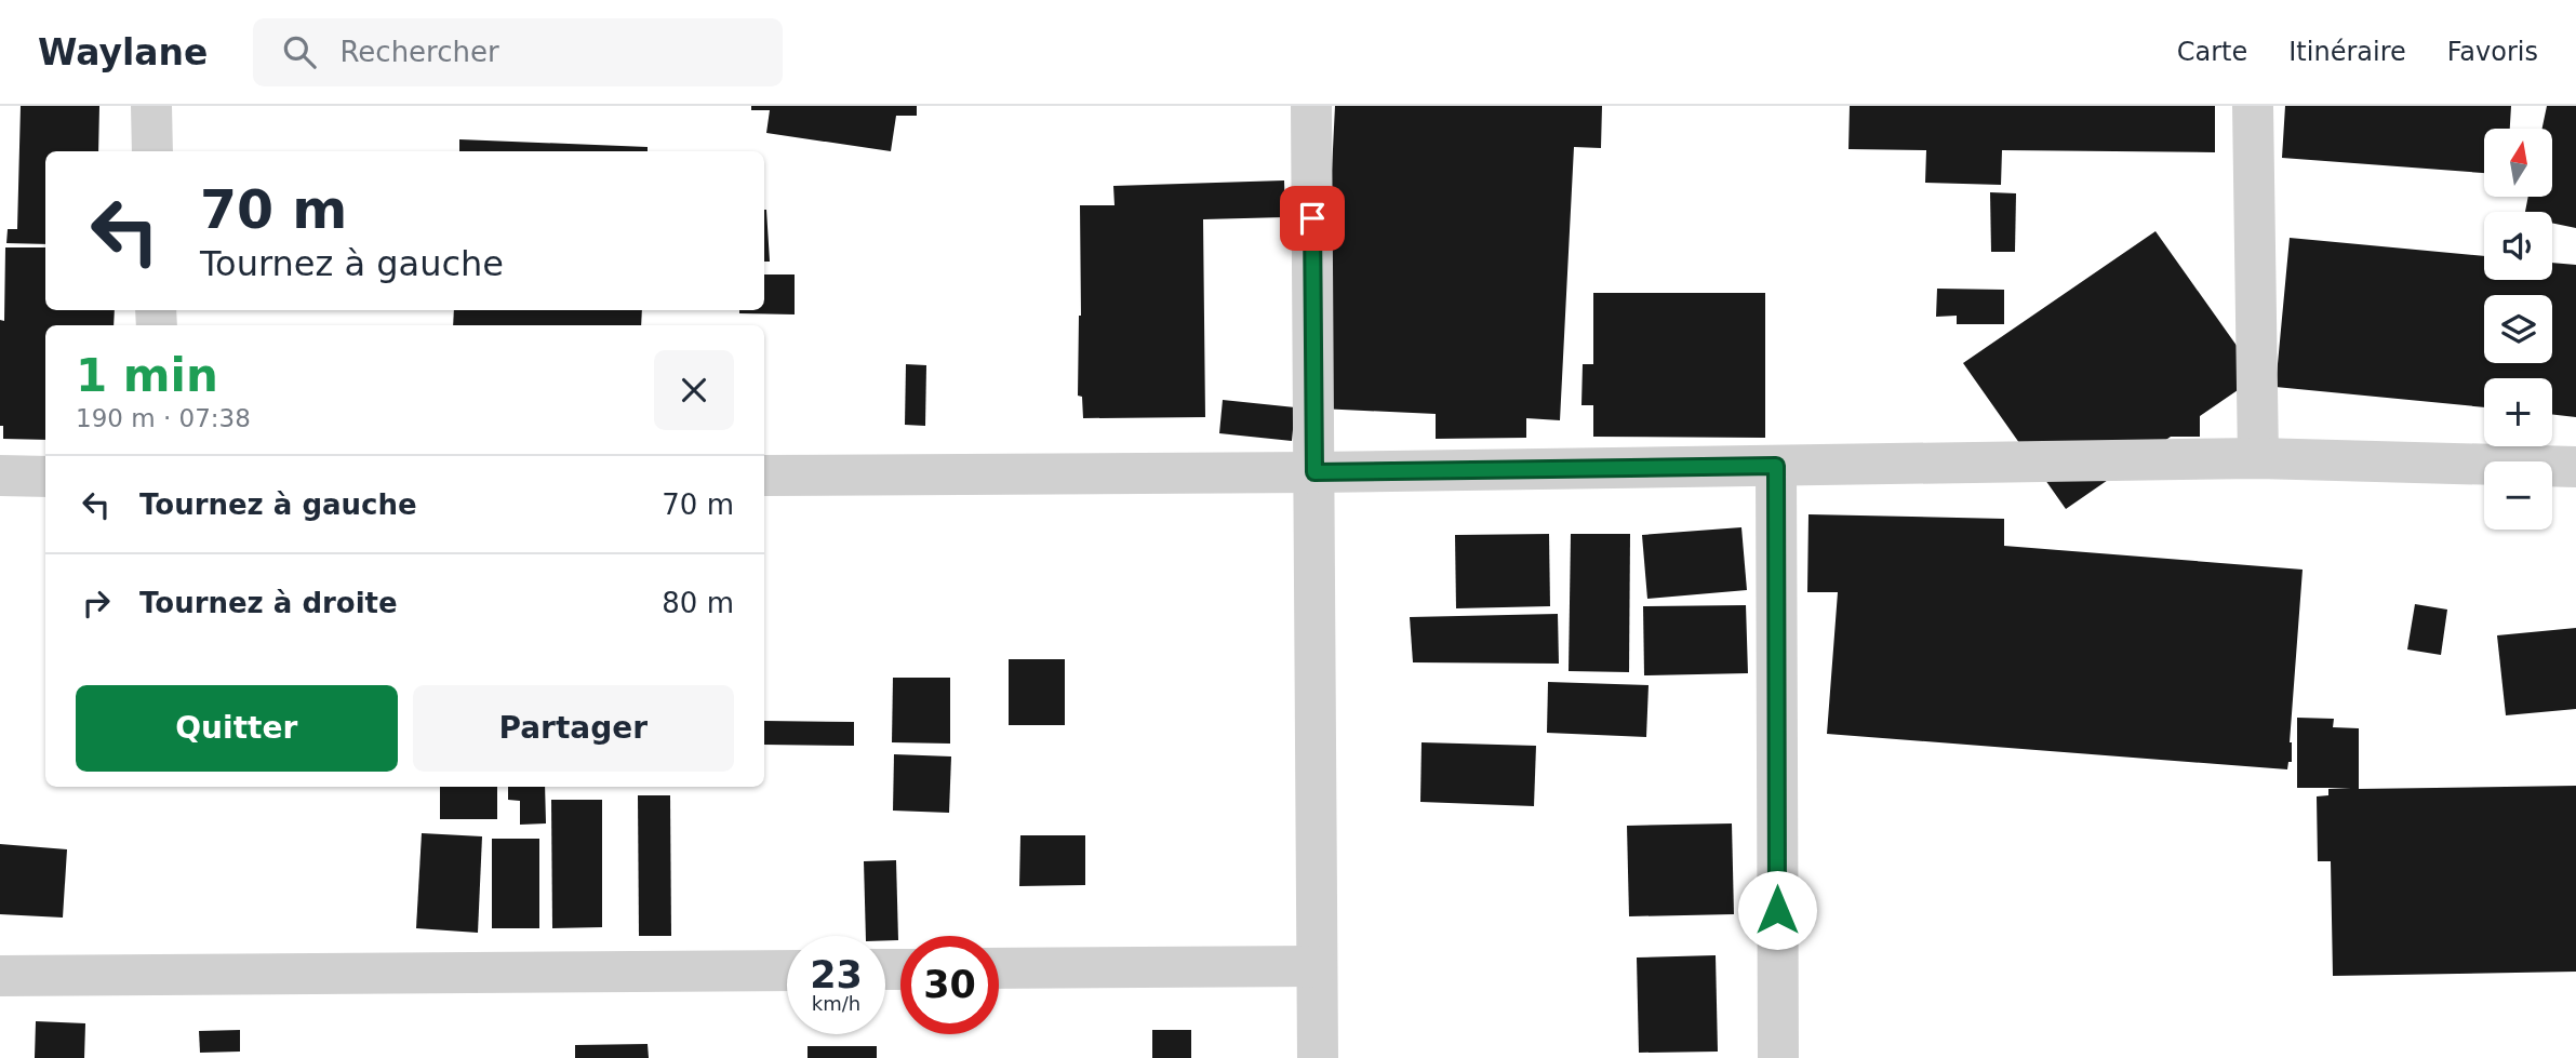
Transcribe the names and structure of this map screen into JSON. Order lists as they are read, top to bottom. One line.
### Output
{"north":"top","page":{"header":"Waylane","search":"Rechercher","nav":["Carte","Itinéraire","Favoris"],"map_buttons":["+","−"],"turn":["70 m","Tournez à gauche"],"heading":["1 min","190 m · 07:38"],"list":[{"name":"Tournez à gauche","value":"70 m"},{"name":"Tournez à droite","value":"80 m"}],"buttons":["Quitter","Partager"],"speed":"23 km/h","limit":"30"}}
